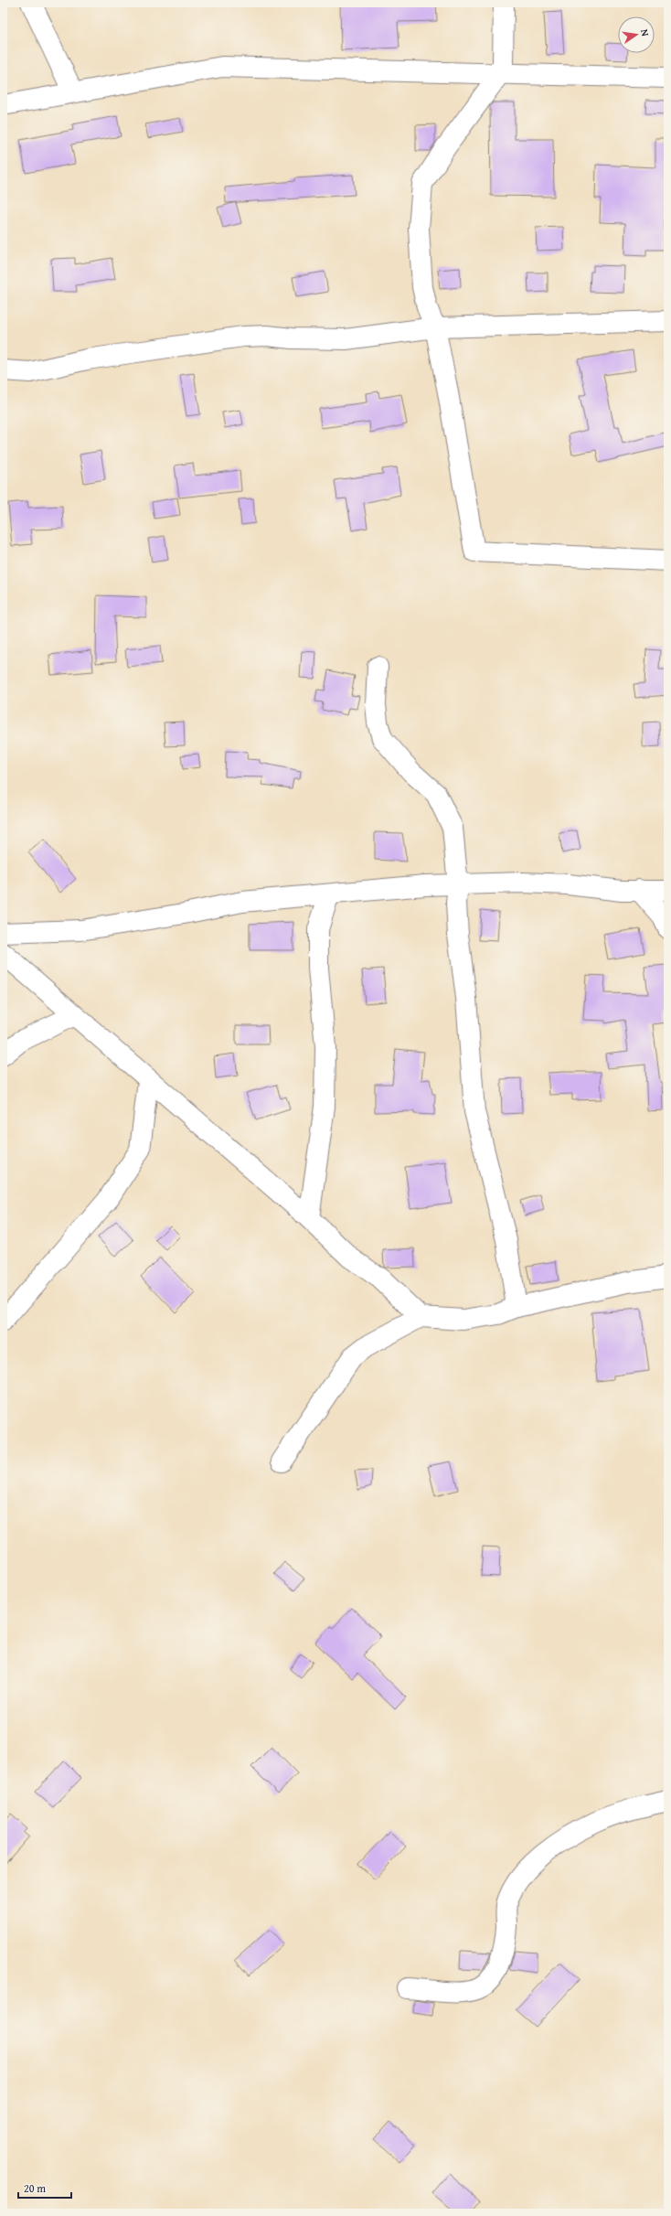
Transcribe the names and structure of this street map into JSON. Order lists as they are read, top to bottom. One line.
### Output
{"scale_bar":"20 m","north":"right"}
